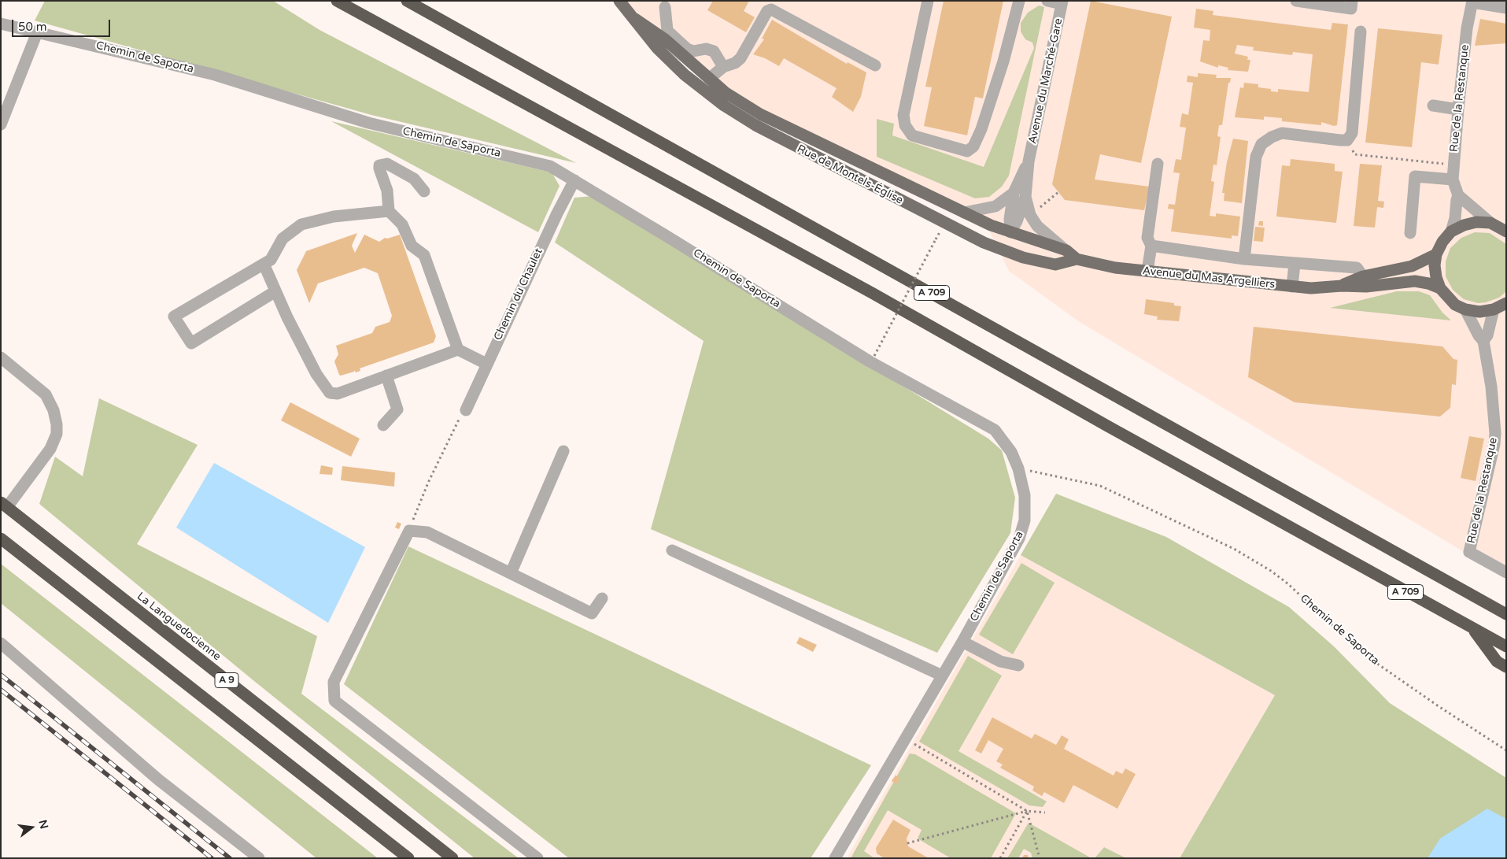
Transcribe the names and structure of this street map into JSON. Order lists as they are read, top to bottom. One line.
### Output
{"streets":{"highway":["A 709","La Languedocienne","A 9"],"main road":["Rue de Montels-Église","Avenue du Mas Argelliers"],"street":["Chemin de Saporta","Avenue du Marché-Gare","Rue de la Restanque","Chemin du Chaulet"]},"crossings":[["Chemin de Saporta","Chemin du Chaulet"],["Avenue du Marché-Gare","Rue de Montels-Église"],["Avenue du Marché-Gare","Avenue du Mas Argelliers"],["Rue de Montels-Église","Avenue du Mas Argelliers"]],"scale_bar":"50 m","north":"right"}
